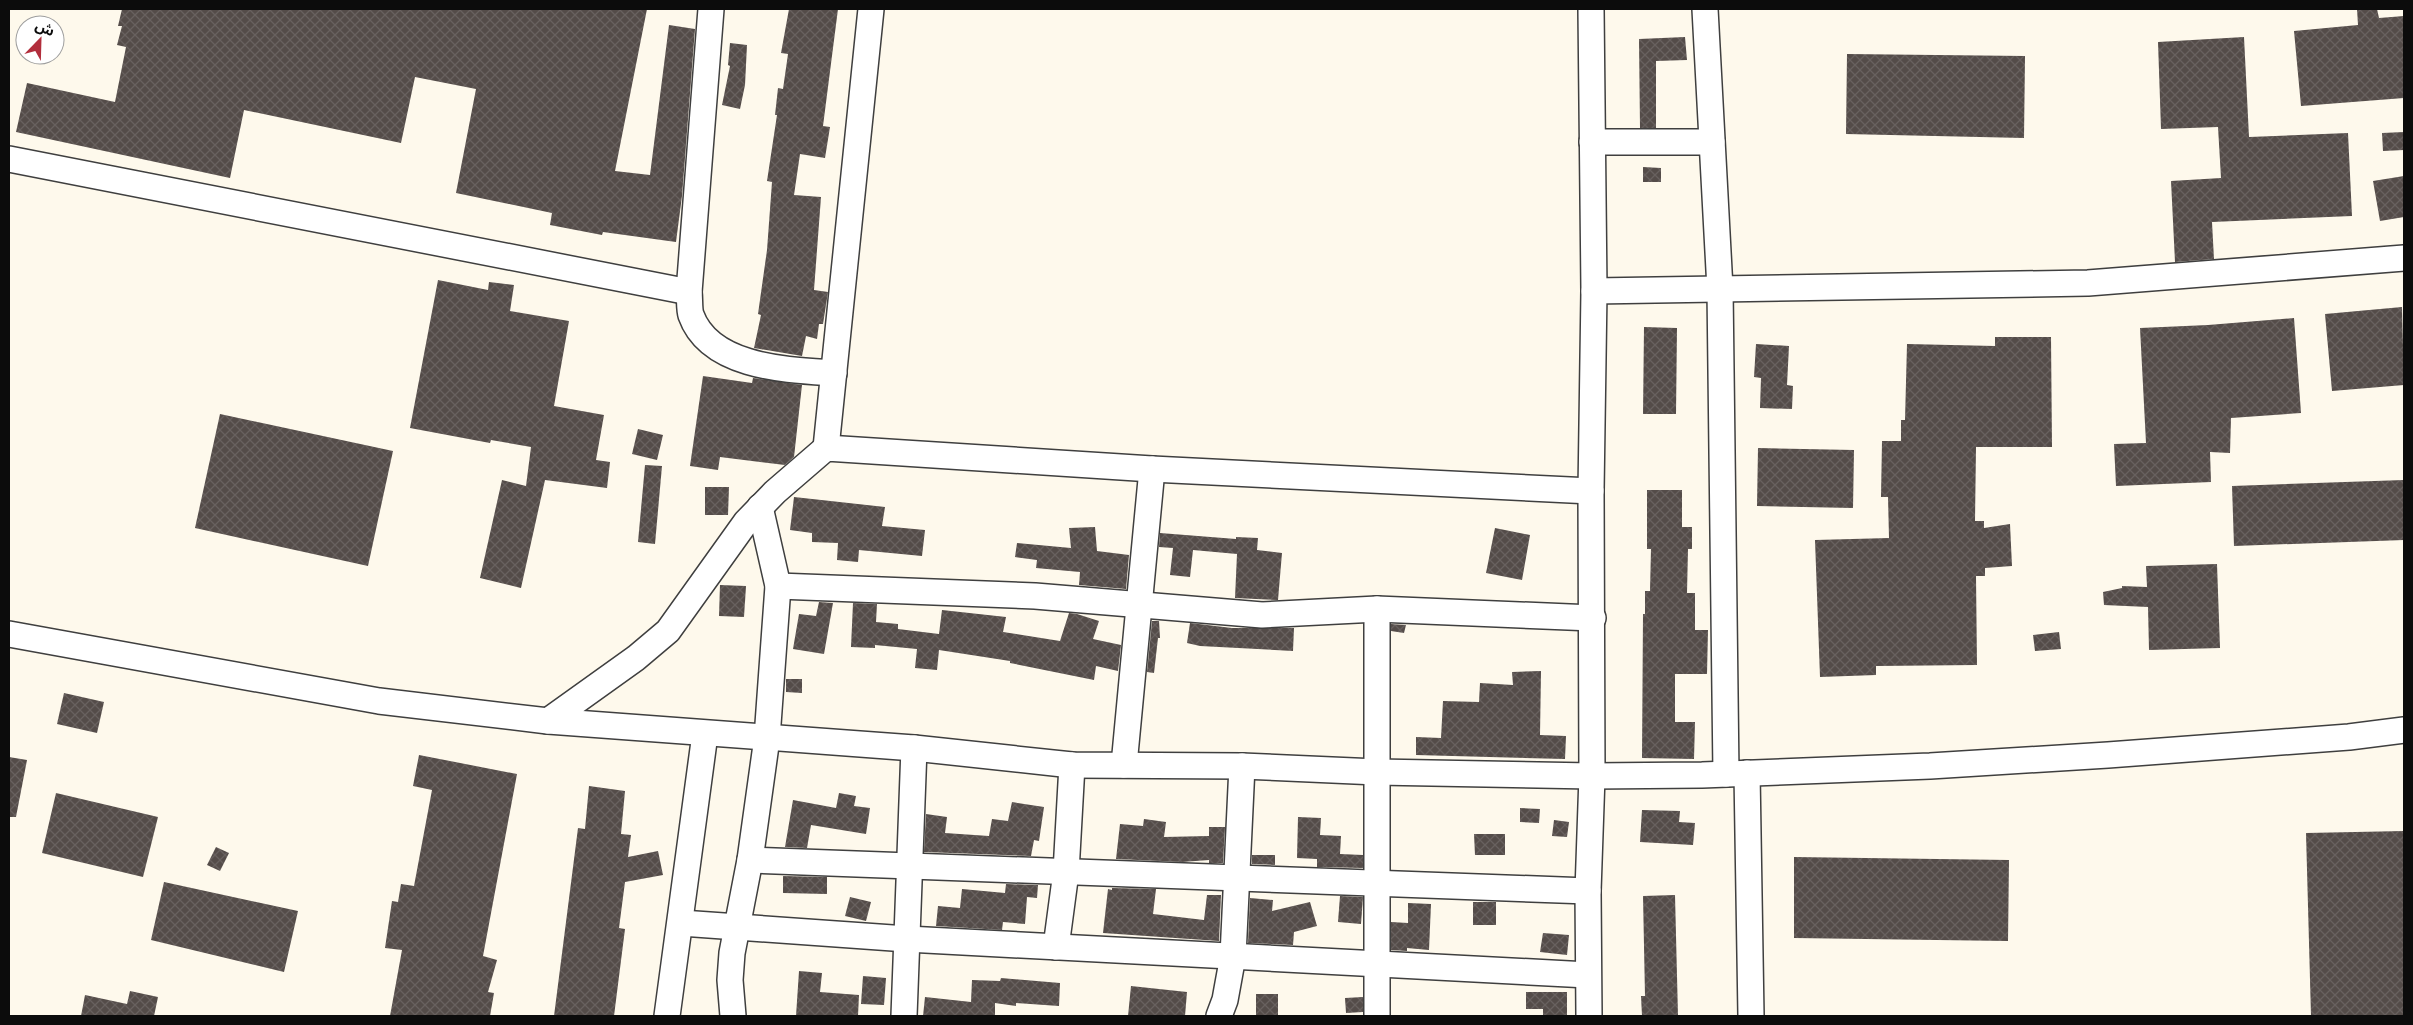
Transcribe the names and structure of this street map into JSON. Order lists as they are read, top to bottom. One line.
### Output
{"north":"top right"}
